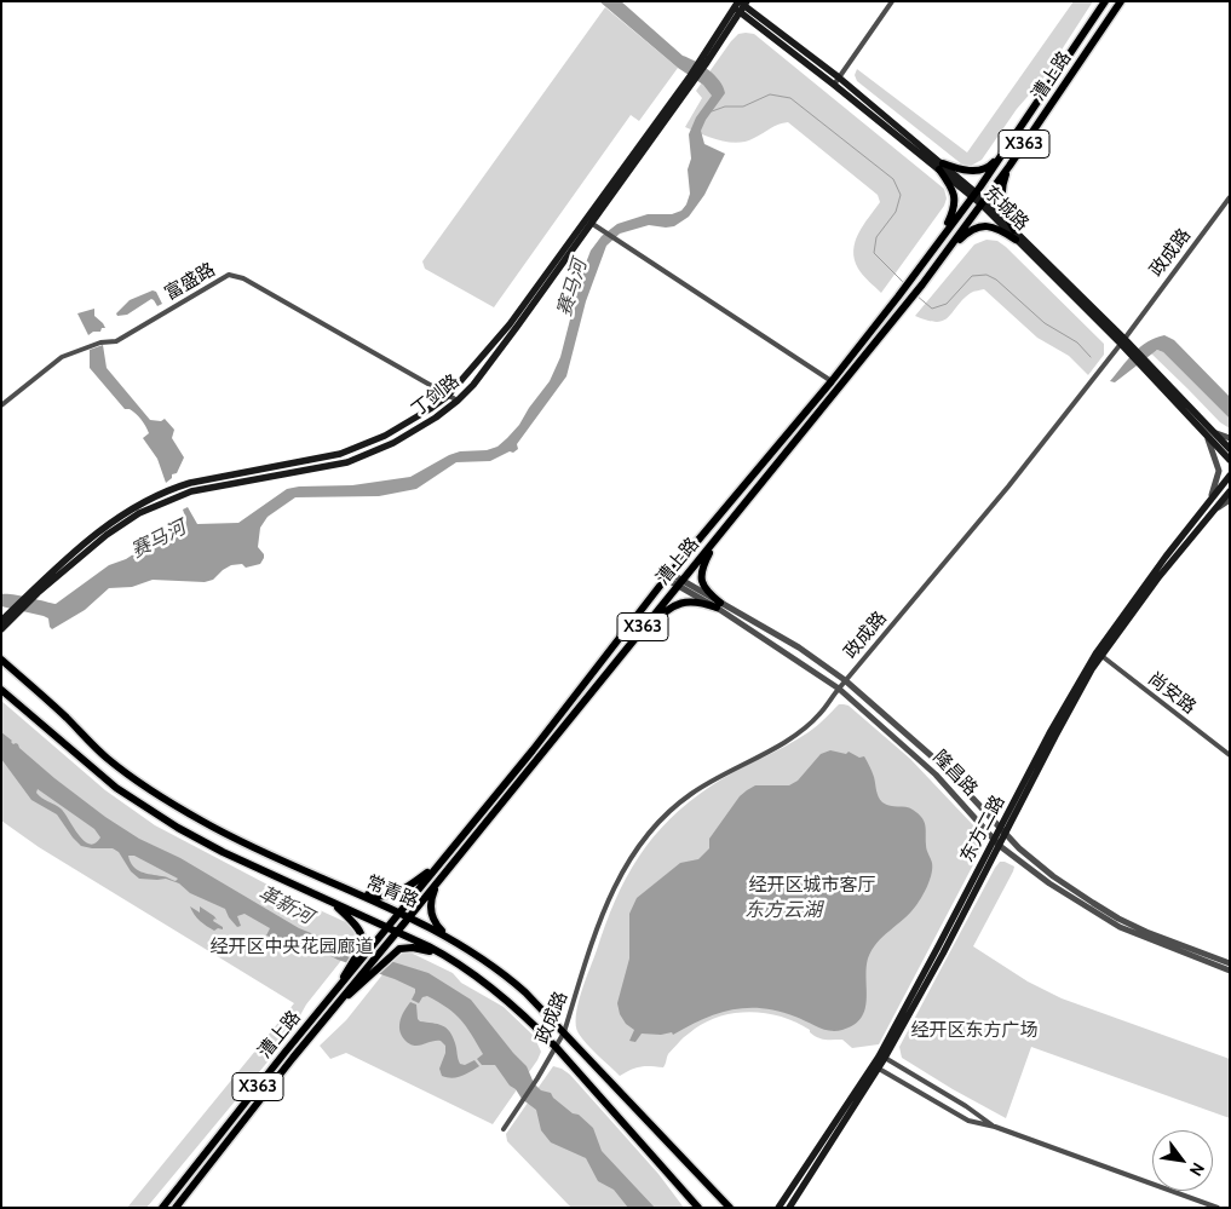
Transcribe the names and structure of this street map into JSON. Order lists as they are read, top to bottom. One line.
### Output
{"streets":{"main road":["漕上路","X363","东城路","丁剑路","东方二路","常青路"],"street":["政成路","富盛路","尚安路","隆昌路"]},"crossings":[["漕上路","X363"],["漕上路","东城路"],["漕上路","隆昌路"],["漕上路","常青路"],["X363","常青路"],["东城路","政成路"],["东城路","丁剑路"],["政成路","隆昌路"],["政成路","常青路"],["富盛路","丁剑路"],["尚安路","东方二路"],["隆昌路","东方二路"]],"water":["赛马河","革新河","东方云湖"],"parks":["经开区城市客厅","经开区中央花园廊道","经开区东方广场"],"north":"bottom right"}
